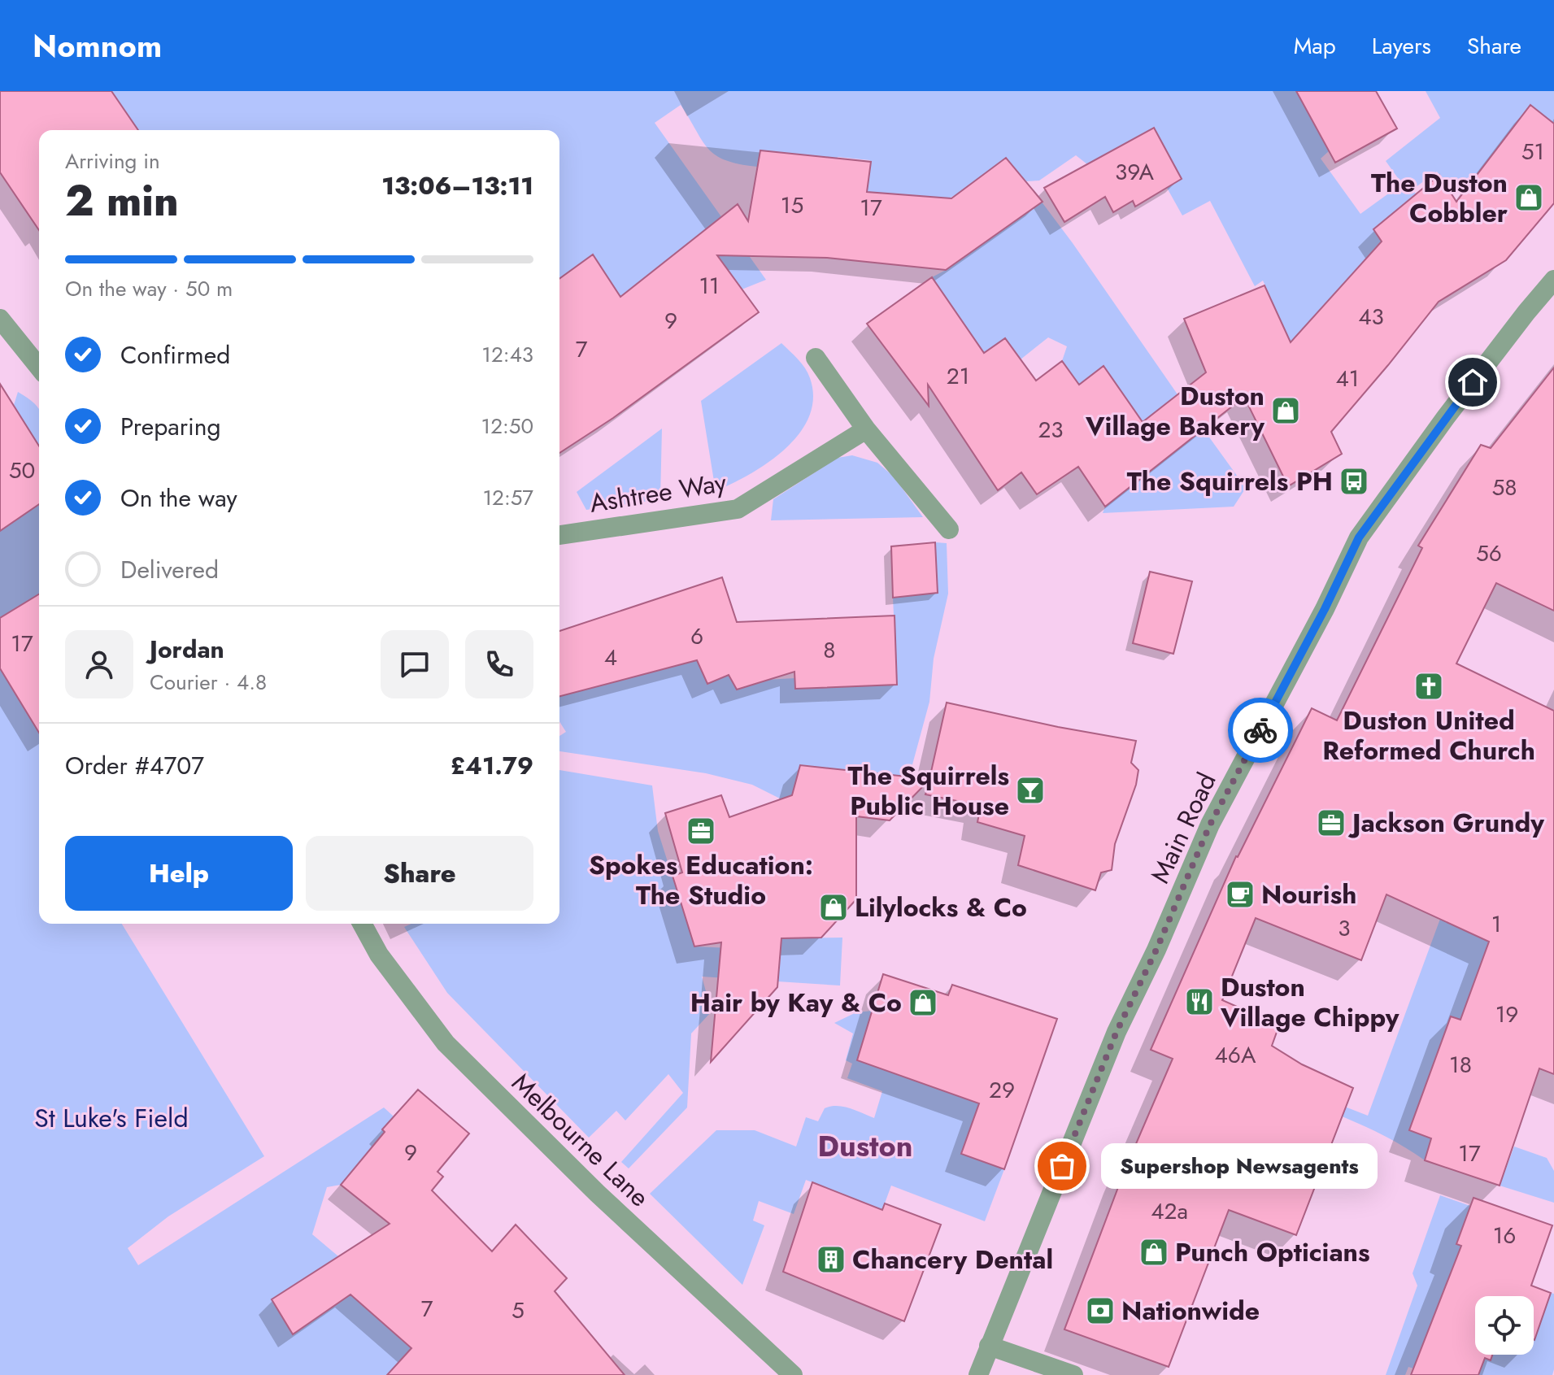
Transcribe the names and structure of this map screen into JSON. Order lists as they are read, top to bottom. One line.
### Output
{"streets":{"street":["Ashtree Way","Main Road","Melbourne Lane"]},"districts":["Duston"],"parks":["St Luke's Field"],"places":{"shop":["The Duston Cobbler","Duston Village Bakery","Lilylocks & Co","Hair by Kay & Co","Punch Opticians"],"bus stop":["The Squirrels PH"],"church":["Duston United Reformed Church"],"bar":["The Squirrels Public House"],"office":["Jackson Grundy","Spokes Education: The Studio"],"cafe":["Nourish"],"restaurant":["Duston Village Chippy"],"other":["Supershop Newsagents"],"building":["Chancery Dental"],"bank":["Nationwide"]},"house_numbers":["51","39A","15","17","11","43","9","7","21","41","23","50","58","56","6","17","8","4","1","3","19","46A","18","29","9","17","42a","16","7","5"],"page":{"header":"Nomnom","nav":["Map","Layers","Share"],"heading":["2 min","Arriving in","13:06–13:11"],"panel":["Jordan","Courier · 4.8","Order #4707","£41.79"],"bar":"On the way · 50 m","list":[["Confirmed","12:43"],["Preparing","12:50"],["On the way","12:57"],"Delivered"],"buttons":["Help","Share"],"bubble":"Supershop Newsagents"}}
